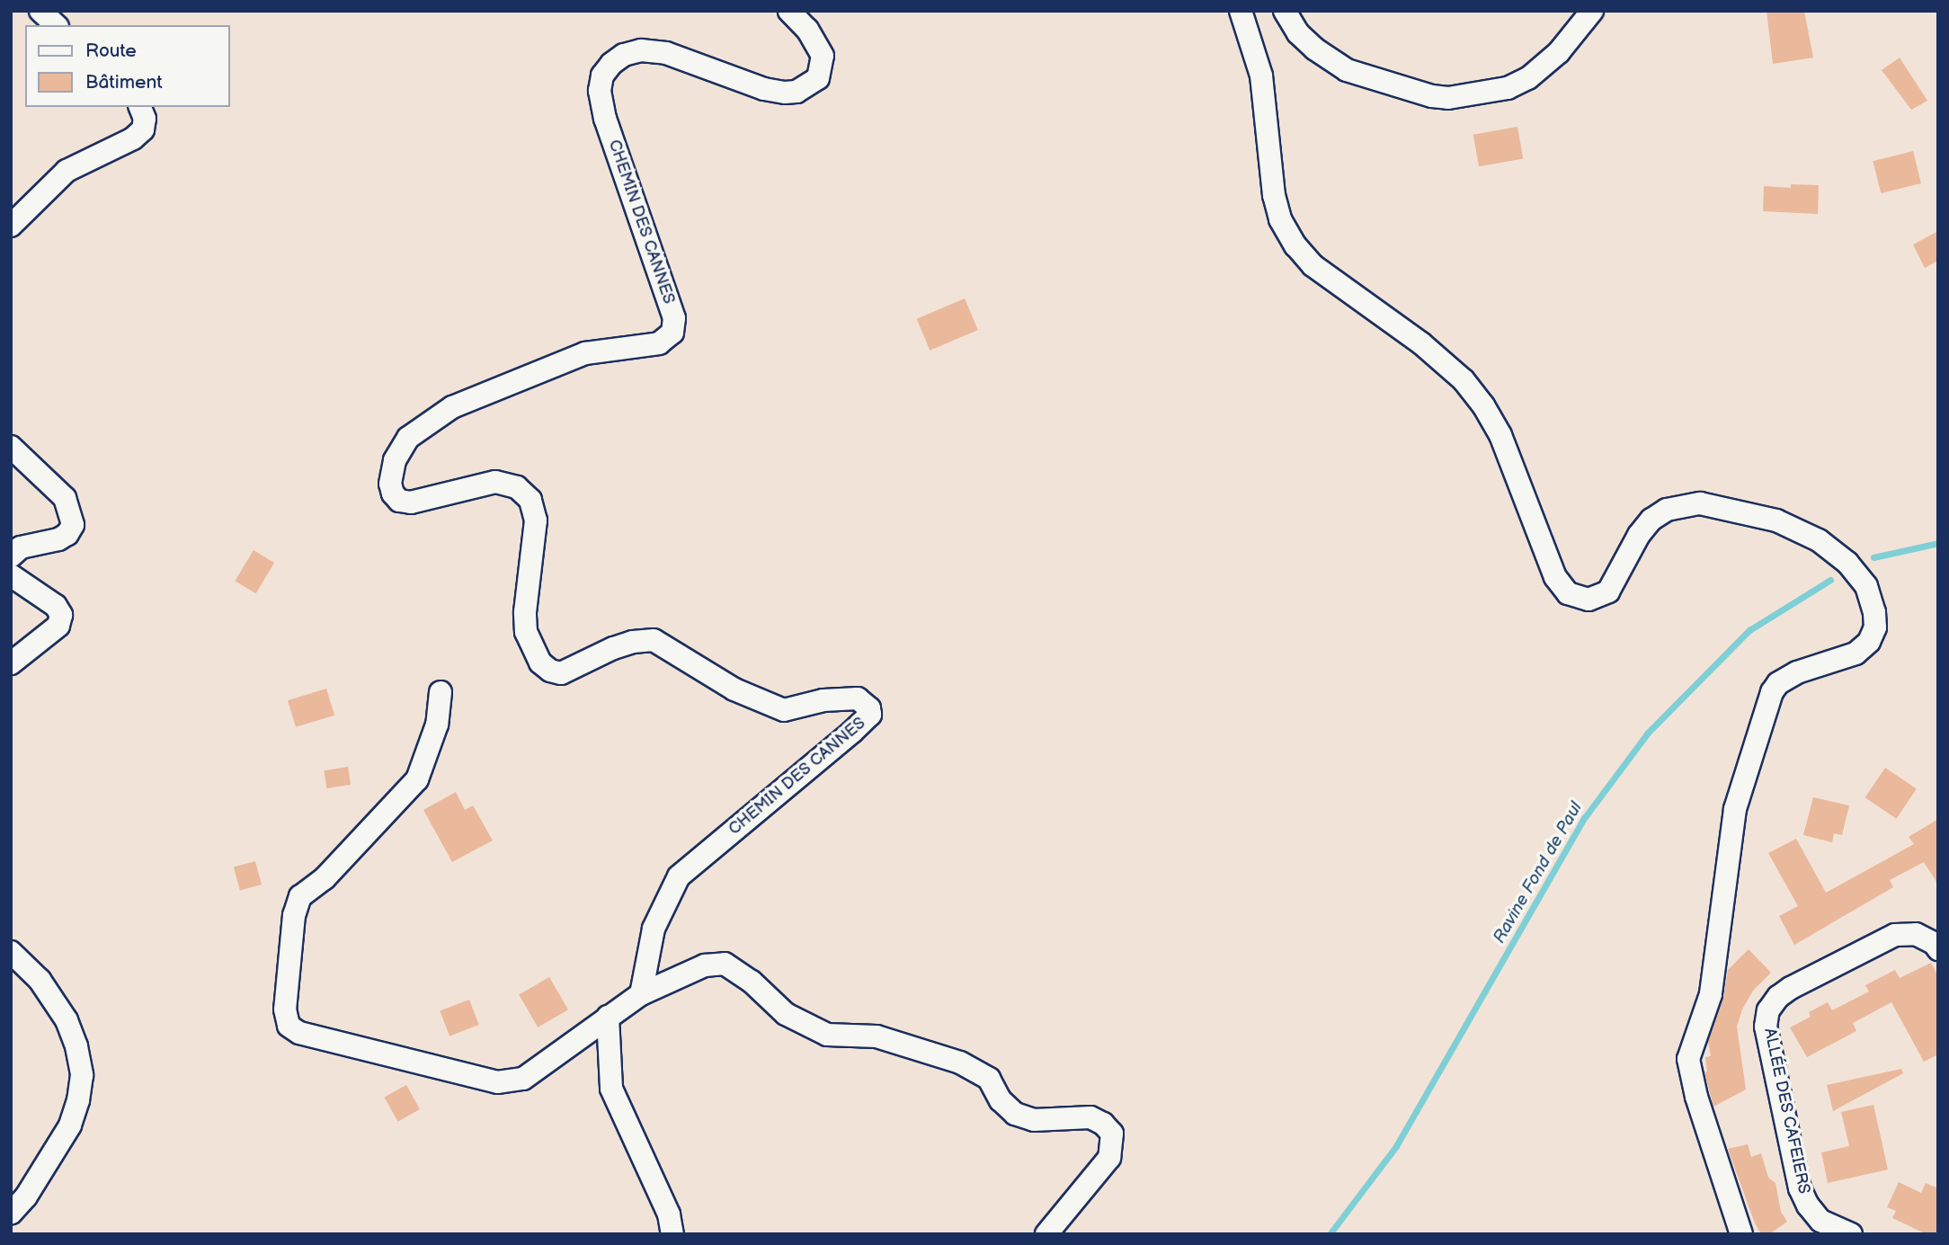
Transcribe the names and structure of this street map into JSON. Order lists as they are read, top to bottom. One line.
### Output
{"streets":{"street":["CHEMIN DES CANNES","ALLÉE DES CAFEIERS"]},"water":["Ravine Fond de Paul"],"legend":["Route","Bâtiment"]}
